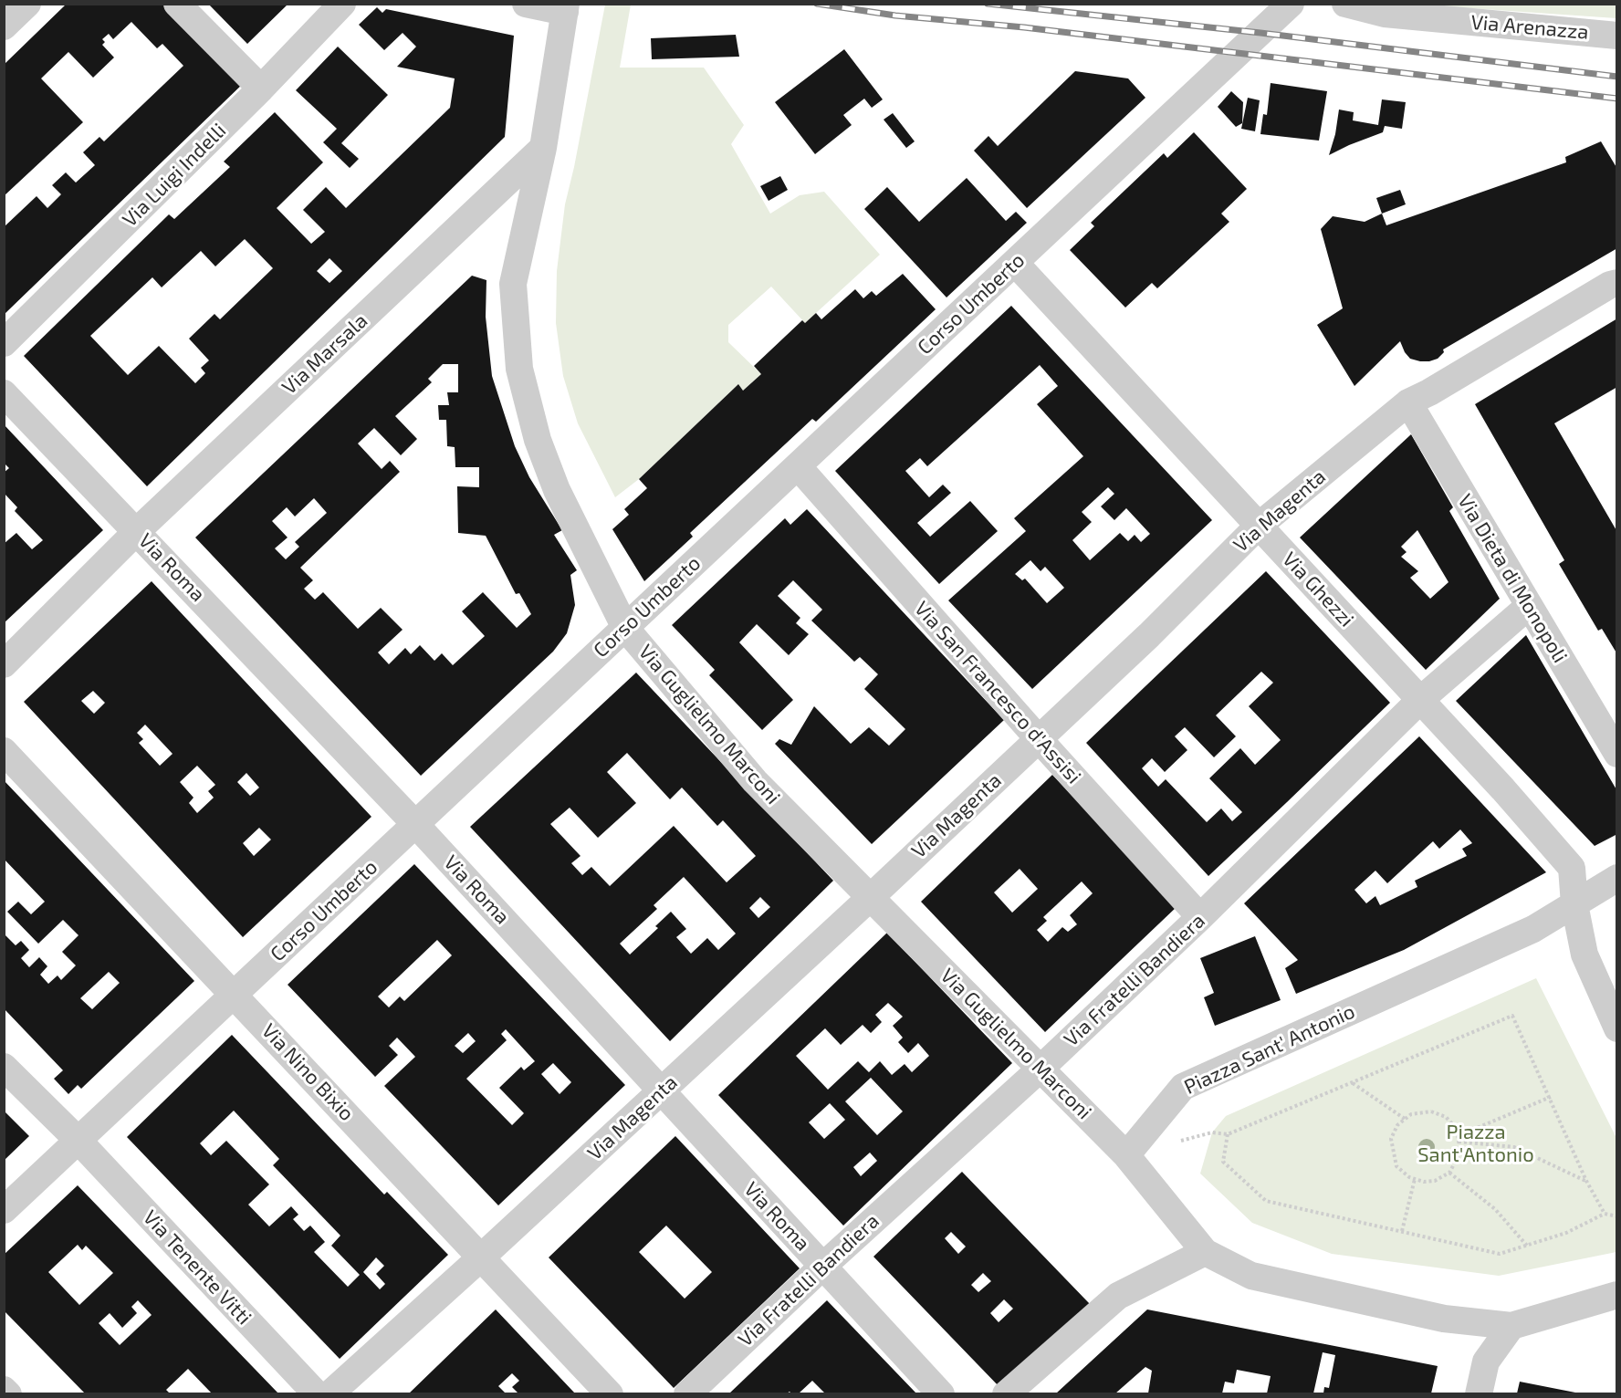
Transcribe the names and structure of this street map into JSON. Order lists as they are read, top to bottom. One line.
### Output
{"streets":{"street":["Via Arenazza","Via Luigi Indelli","Corso Umberto","Via Marsala","Via Magenta","Via Roma","Via Dieta di Monopoli","Via Ghezzi","Via San Francesco d'Assisi","Via Guglielmo Marconi","Via Fratelli Bandiera","Piazza Sant' Antonio","Via Nino Bixio","Via Tenente Vitti"]},"crossings":[["Corso Umberto","Via Roma"],["Corso Umberto","Via Ghezzi"],["Corso Umberto","Via San Francesco d'Assisi"],["Corso Umberto","Via Guglielmo Marconi"],["Corso Umberto","Via Nino Bixio"],["Corso Umberto","Via Tenente Vitti"],["Via Marsala","Via Roma"],["Via Marsala","Via Guglielmo Marconi"],["Via Magenta","Via Roma"],["Via Magenta","Via Dieta di Monopoli"],["Via Magenta","Via Ghezzi"],["Via Magenta","Via San Francesco d'Assisi"],["Via Magenta","Via Guglielmo Marconi"],["Via Magenta","Via Nino Bixio"],["Via Roma","Via Fratelli Bandiera"],["Via Dieta di Monopoli","Via Fratelli Bandiera"],["Via Ghezzi","Via Fratelli Bandiera"],["Via Ghezzi","Piazza Sant' Antonio"],["Via San Francesco d'Assisi","Via Fratelli Bandiera"],["Via Guglielmo Marconi","Via Fratelli Bandiera"],["Via Guglielmo Marconi","Piazza Sant' Antonio"]],"parks":["Piazza Sant'Antonio"]}
